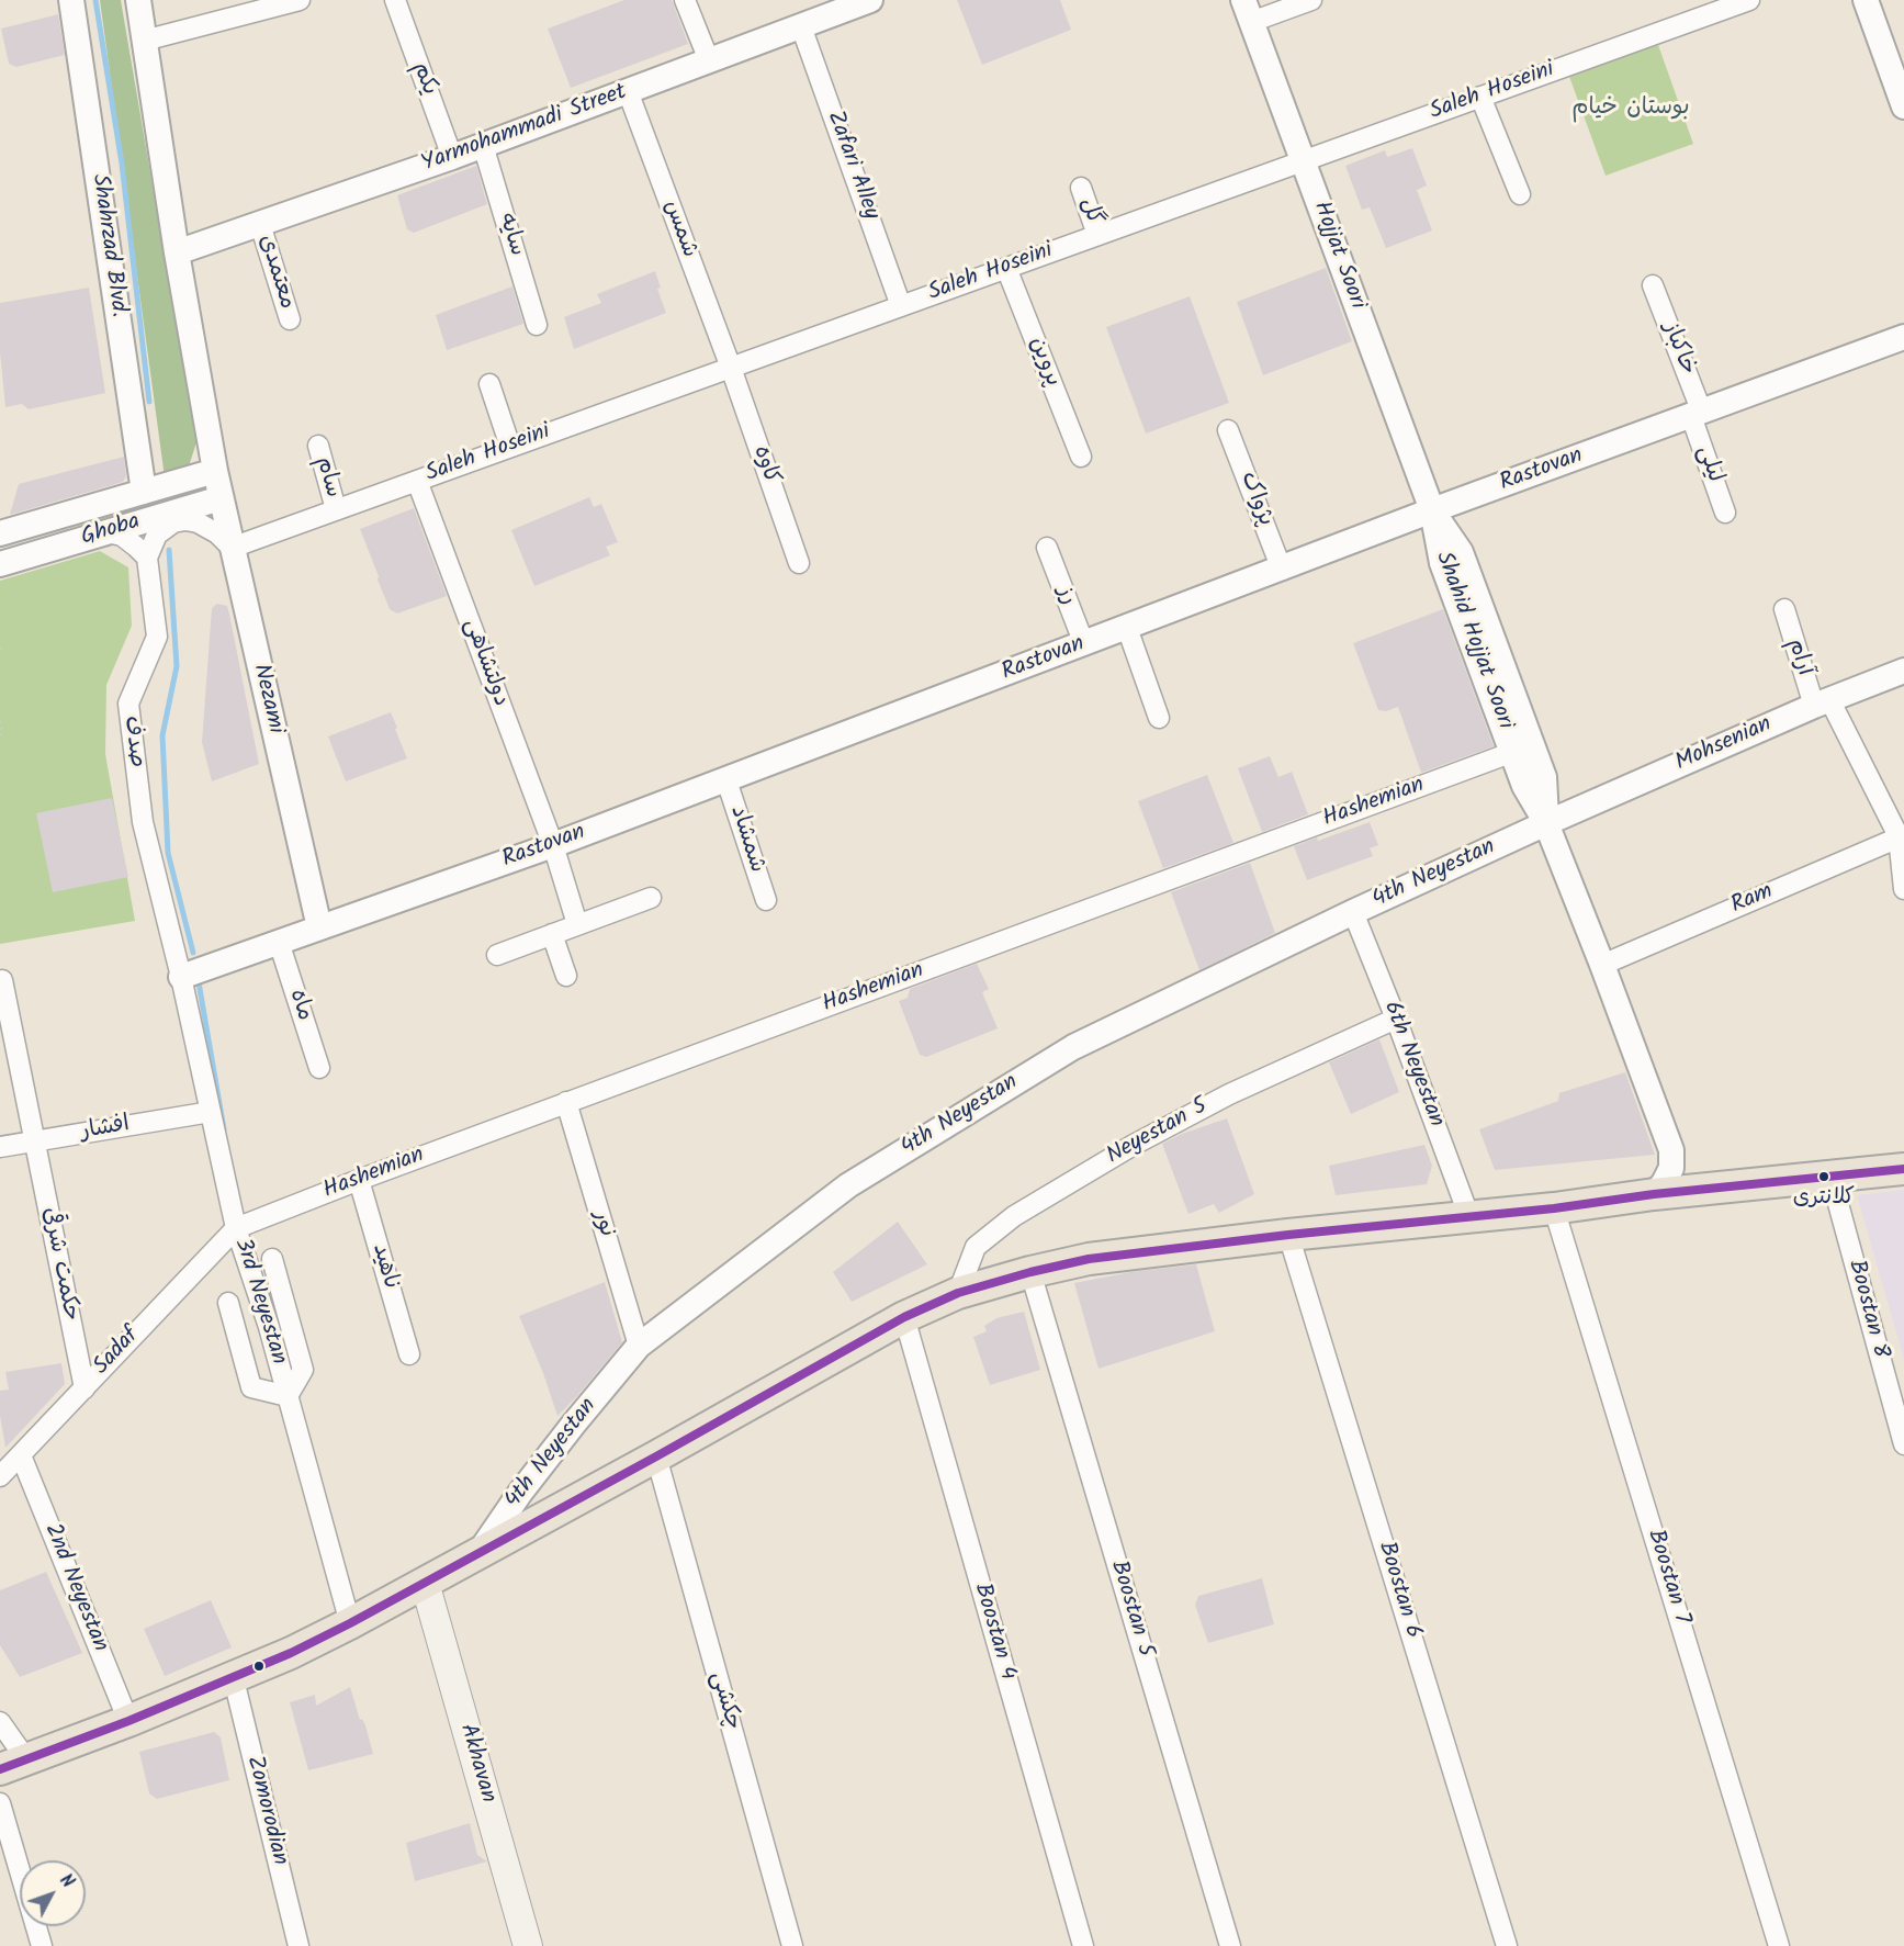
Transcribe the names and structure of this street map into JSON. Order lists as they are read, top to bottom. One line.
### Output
{"streets":{"main road":["Akhavan"],"street":["یکم","Saleh Hoseini","Yarmohammadi Street","Zafari Alley","گل","شمس","سایه","Shahrzad Blvd.","Hojjat Soori","معتمدی","خاکباز","پروین","لیلی","کاوه","Rastovan","سام","پژواک","Ghoba","رز","Shahid Hojjat Soori","آرام","دولتشاهی","Nezami","صدف","Mohsenian","Hashemian","شمشاد","4th Neyestan","Ram","ماه","6th Neyestan","افشار","Neyestan 5","نور","حکمت شرقی","ناهید","3rd Neyestan","Boostan 8","Sadaf","Boostan 7","2nd Neyestan","Boostan 6","Boostan 5","Boostan 4","چکشی","Zomorodian"]},"crossings":[["یکم","Yarmohammadi Street"],["Saleh Hoseini","Zafari Alley"],["Saleh Hoseini","گل"],["Saleh Hoseini","شمس"],["Saleh Hoseini","Hojjat Soori"],["Saleh Hoseini","پروین"],["Saleh Hoseini","کاوه"],["Saleh Hoseini","سام"],["Saleh Hoseini","دولتشاهی"],["Saleh Hoseini","Nezami"],["Yarmohammadi Street","Zafari Alley"],["Yarmohammadi Street","شمس"],["Yarmohammadi Street","سایه"],["Yarmohammadi Street","معتمدی"],["شمس","کاوه"],["Shahrzad Blvd.","Ghoba"],["Hojjat Soori","Rastovan"],["Hojjat Soori","Shahid Hojjat Soori"],["خاکباز","لیلی"],["خاکباز","Rastovan"],["لیلی","Rastovan"],["Rastovan","پژواک"],["Rastovan","رز"],["Rastovan","Shahid Hojjat Soori"],["Rastovan","دولتشاهی"],["Rastovan","Nezami"],["Rastovan","صدف"],["Rastovan","شمشاد"],["Rastovan","ماه"],["Rastovan","3rd Neyestan"],["Ghoba","Nezami"],["Shahid Hojjat Soori","Mohsenian"],["Shahid Hojjat Soori","Hashemian"],["Shahid Hojjat Soori","4th Neyestan"],["Shahid Hojjat Soori","Ram"],["آرام","Mohsenian"],["آرام","Ram"],["صدف","3rd Neyestan"],["Mohsenian","4th Neyestan"],["Hashemian","نور"],["Hashemian","ناهید"],["Hashemian","3rd Neyestan"],["Hashemian","Sadaf"],["4th Neyestan","6th Neyestan"],["4th Neyestan","نور"],["6th Neyestan","Neyestan 5"],["افشار","حکمت شرقی"],["افشار","3rd Neyestan"],["حکمت شرقی","Sadaf"],["3rd Neyestan","Sadaf"],["Sadaf","2nd Neyestan"]],"parks":["بوستان خیام"],"places":["کلانتری"],"north":"top right"}
